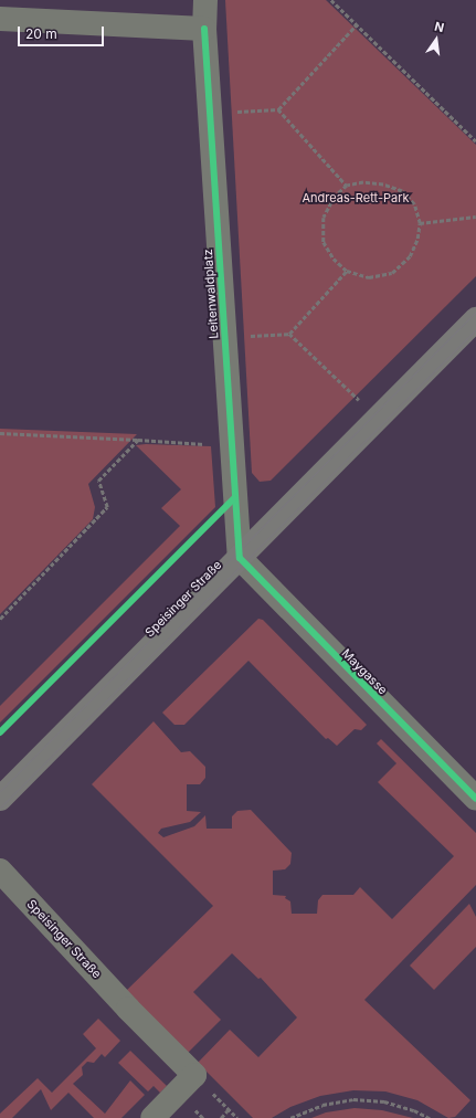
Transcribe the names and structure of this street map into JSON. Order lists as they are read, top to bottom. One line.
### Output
{"streets":{"main road":["Speisinger Straße"],"street":["Leitenwaldplatz","Maygasse"]},"crossings":[["Leitenwaldplatz","Speisinger Straße"],["Leitenwaldplatz","Maygasse"],["Speisinger Straße","Maygasse"]],"parks":["Andreas-Rett-Park"],"scale_bar":"20 m","north":"top"}
